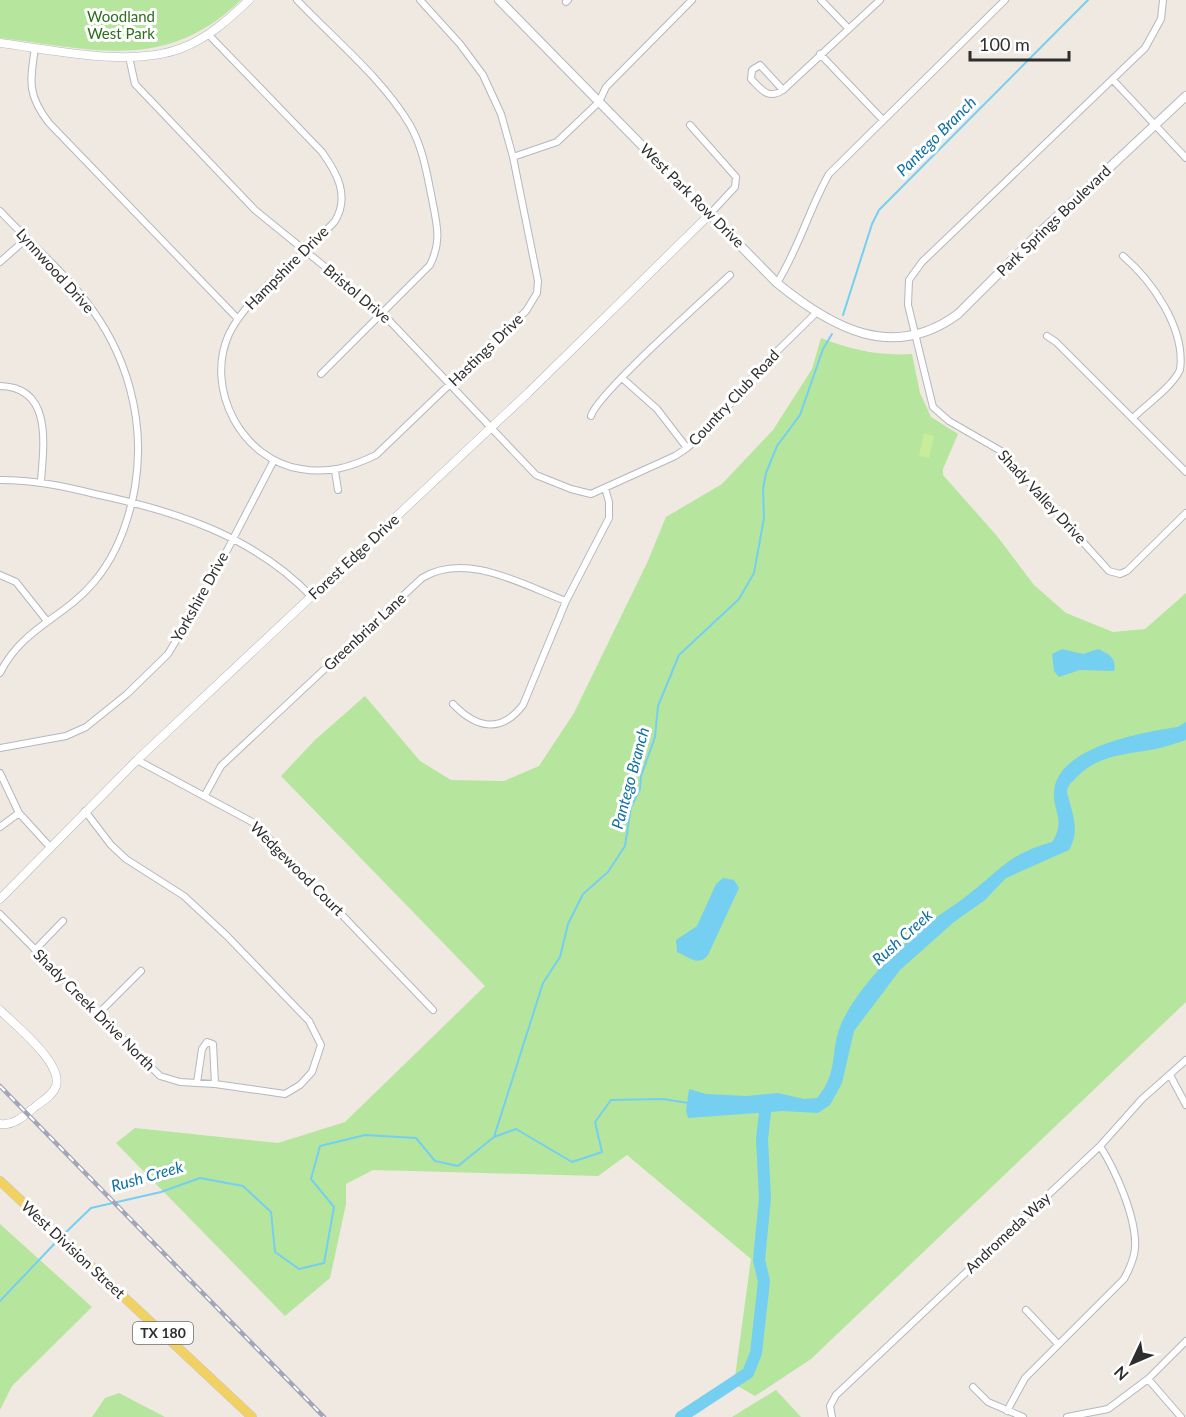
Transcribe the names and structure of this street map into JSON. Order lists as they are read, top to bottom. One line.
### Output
{"streets":{"main road":["West Park Row Drive","Park Springs Boulevard","West Division Street","TX 180"],"street":["Hampshire Drive","Lynnwood Drive","Bristol Drive","Hastings Drive","Country Club Road","Shady Valley Drive","Forest Edge Drive","Yorkshire Drive","Greenbriar Lane","Wedgewood Court","Shady Creek Drive North","Andromeda Way"]},"crossings":[["West Park Row Drive","Park Springs Boulevard"],["West Park Row Drive","Country Club Road"],["West Park Row Drive","Shady Valley Drive"],["West Park Row Drive","Forest Edge Drive"],["Park Springs Boulevard","Shady Valley Drive"],["Hampshire Drive","Bristol Drive"],["Hampshire Drive","Hastings Drive"],["Hampshire Drive","Yorkshire Drive"],["Bristol Drive","Hastings Drive"],["Bristol Drive","Country Club Road"],["Bristol Drive","Forest Edge Drive"],["Bristol Drive","Yorkshire Drive"],["Hastings Drive","Yorkshire Drive"],["Country Club Road","Forest Edge Drive"],["Forest Edge Drive","Wedgewood Court"],["Forest Edge Drive","Shady Creek Drive North"],["Greenbriar Lane","Wedgewood Court"]],"water":["Pantego Branch","Rush Creek"],"parks":["Woodland West Park"],"scale_bar":"100 m","north":"bottom left"}
